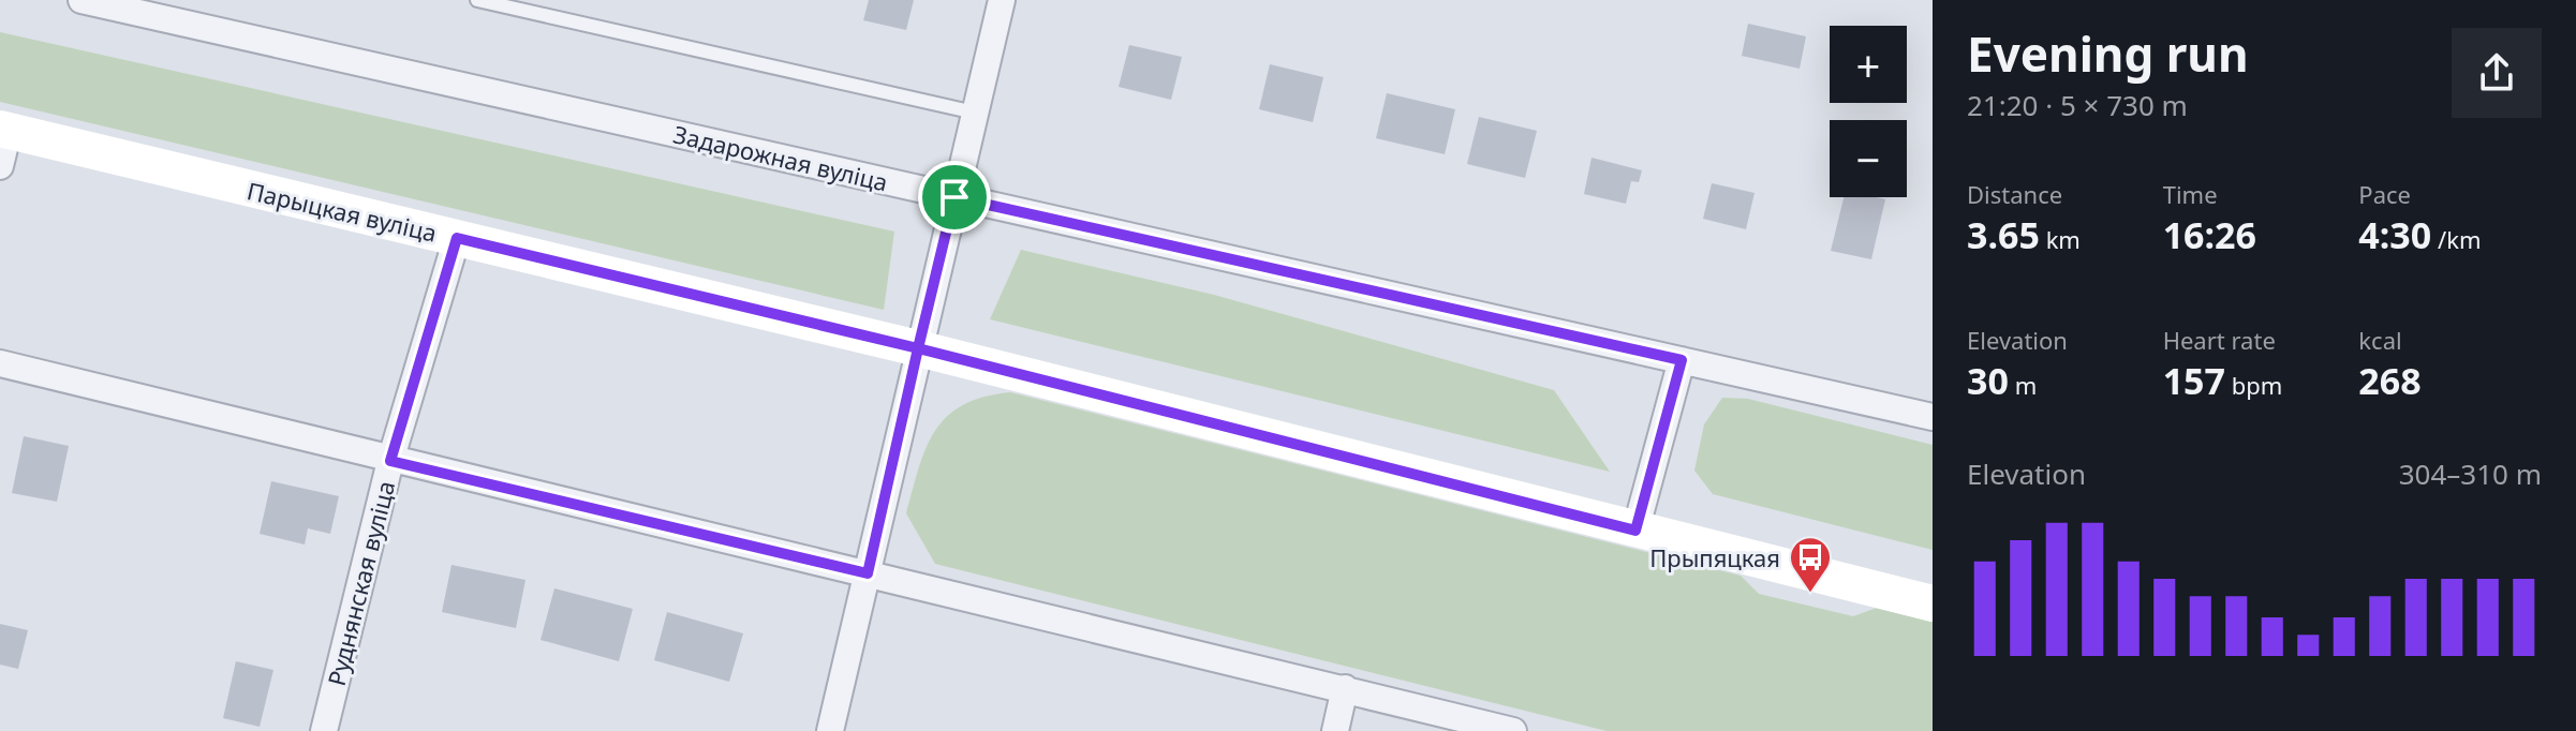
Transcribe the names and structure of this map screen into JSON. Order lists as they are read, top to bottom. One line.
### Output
{"streets":{"main road":["Парыцкая вуліца"],"street":["Задарожная вуліца","Руднянская вуліца"]},"crossings":[["Парыцкая вуліца","Руднянская вуліца"]],"places":{"bus stop":["Прыпяцкая"]},"page":{"heading":["Evening run","21:20 · 5 × 730 m"],"map_buttons":["+","−"],"stats":[["Distance","3.65 km"],["Time","16:26"],["Pace","4:30 /km"],["Elevation","30 m"],["Heart rate","157 bpm"],["kcal","268"]],"chart":["Elevation","304–310 m"]}}
